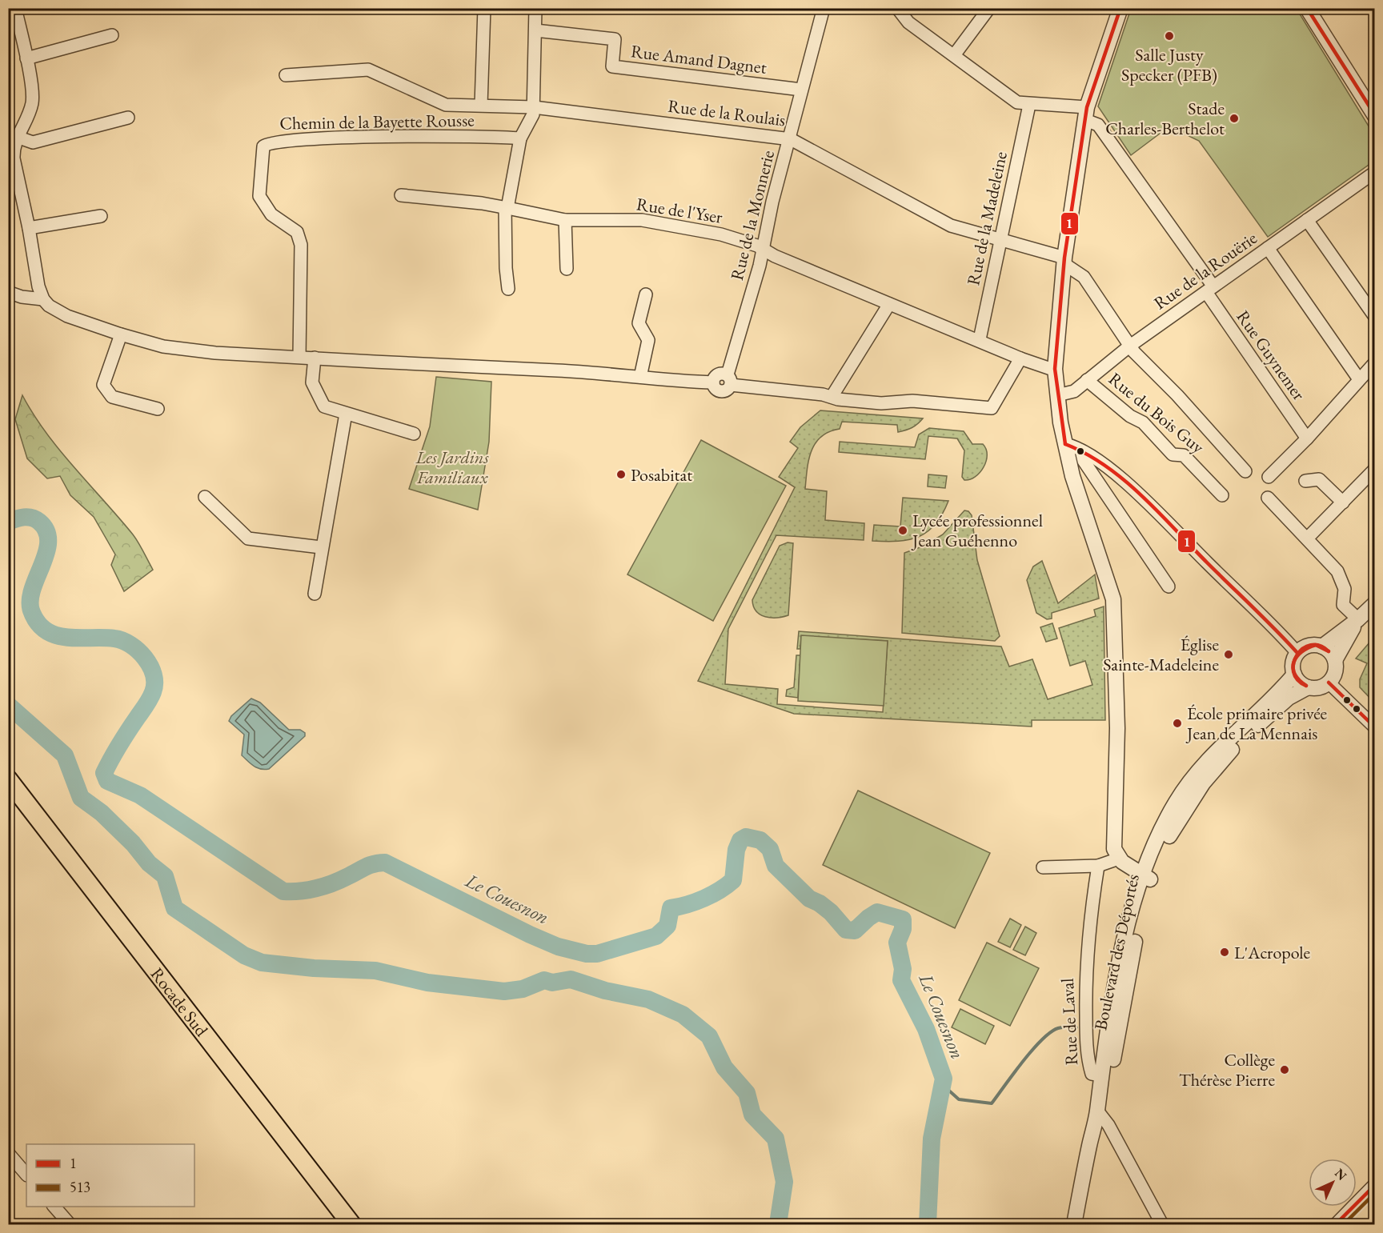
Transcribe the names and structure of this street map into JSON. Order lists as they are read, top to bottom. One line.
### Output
{"streets":{"main road":["Rocade Sud"],"street":["Rue Amand Dagnet","Rue de la Roulais","Chemin de la Bayette Rousse","Rue de l'Yser","Rue de la Monnerie","Rue de la Madeleine","Rue de la Rouërie","Rue Guynemer","Rue du Bois Guy","Boulevard des Déportés","Rue de Laval"]},"crossings":[["Rue Amand Dagnet","Rue de la Monnerie"],["Rue de la Roulais","Rue de la Monnerie"],["Rue de la Roulais","Rue de la Madeleine"],["Rue de la Roulais","Rue du Bois Guy"],["Rue de l'Yser","Rue de la Monnerie"],["Rue de l'Yser","Rue de la Madeleine"],["Rue de la Rouërie","Rue Guynemer"],["Rue de la Rouërie","Rue du Bois Guy"],["Boulevard des Déportés","Rue de Laval"]],"water":["Le Couesnon"],"parks":["Les Jardins Familiaux"],"places":["Salle Justy Specker (PFB)","Stade Charles-Berthelot","Posabitat","Lycée professionnel Jean Guéhenno","Église Sainte-Madeleine","École primaire privée Jean de La Mennais","L'Acropole","Collège Thérèse Pierre"],"lines":["transit line 1","transit line 513"],"legend":["1","513"],"north":"top right"}
